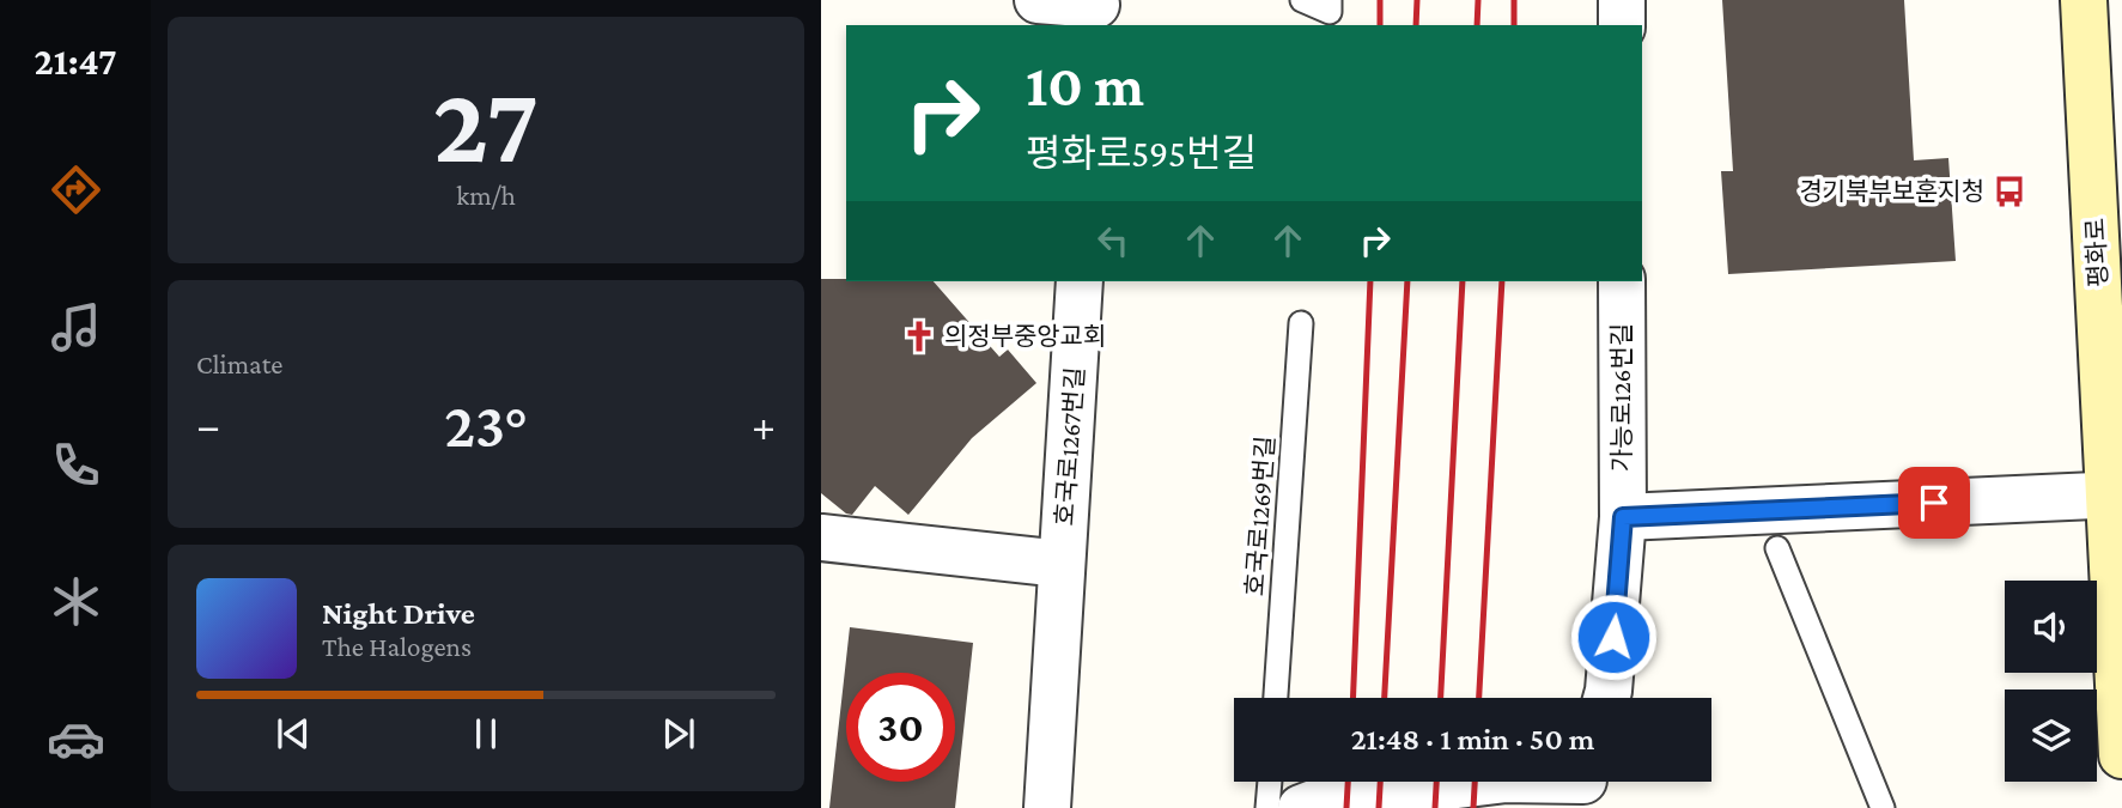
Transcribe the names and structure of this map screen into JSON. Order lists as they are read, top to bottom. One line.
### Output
{"streets":{"main road":["평화로"],"street":["가능로126번길","호국로1267번길"],"lane":["호국로1269번길"]},"places":{"bus stop":["경기북부보훈지청"],"church":["의정부중앙교회"]},"page":{"tabs":"21:47","tile":[["27","km/h"],"Climate"],"turn":["10 m","평화로595번길"],"heat":["−","23°","+"],"song":["Night Drive","The Halogens"],"limit":"30","trip":"21:48 · 1 min · 50 m"}}
